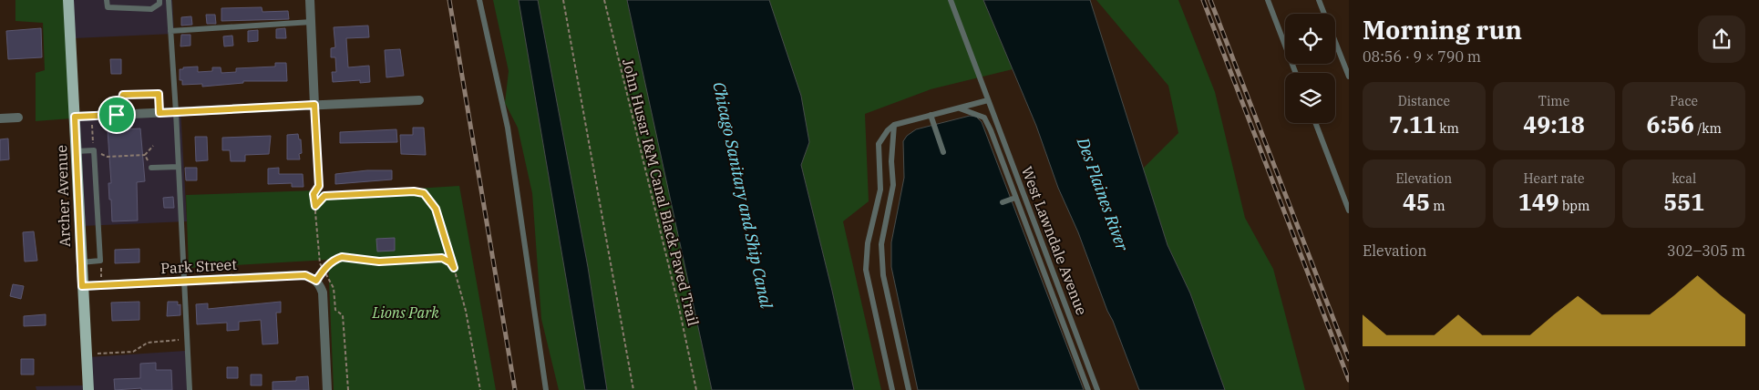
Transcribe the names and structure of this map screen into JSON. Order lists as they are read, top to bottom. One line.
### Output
{"streets":{"main road":["Archer Avenue"],"street":["Park Street"],"lane":["West Lawndale Avenue"],"path":["John Husar I&M Canal Black Paved Trail"]},"crossings":[["Archer Avenue","Park Street"]],"water":["Des Plaines River","Chicago Sanitary and Ship Canal"],"parks":["Lions Park"],"page":{"heading":["Morning run","08:56 · 9 × 790 m"],"stats":[["Distance","7.11 km"],["Time","49:18"],["Pace","6:56 /km"],["Elevation","45 m"],["Heart rate","149 bpm"],["kcal","551"]],"chart":["Elevation","302–305 m"]}}
